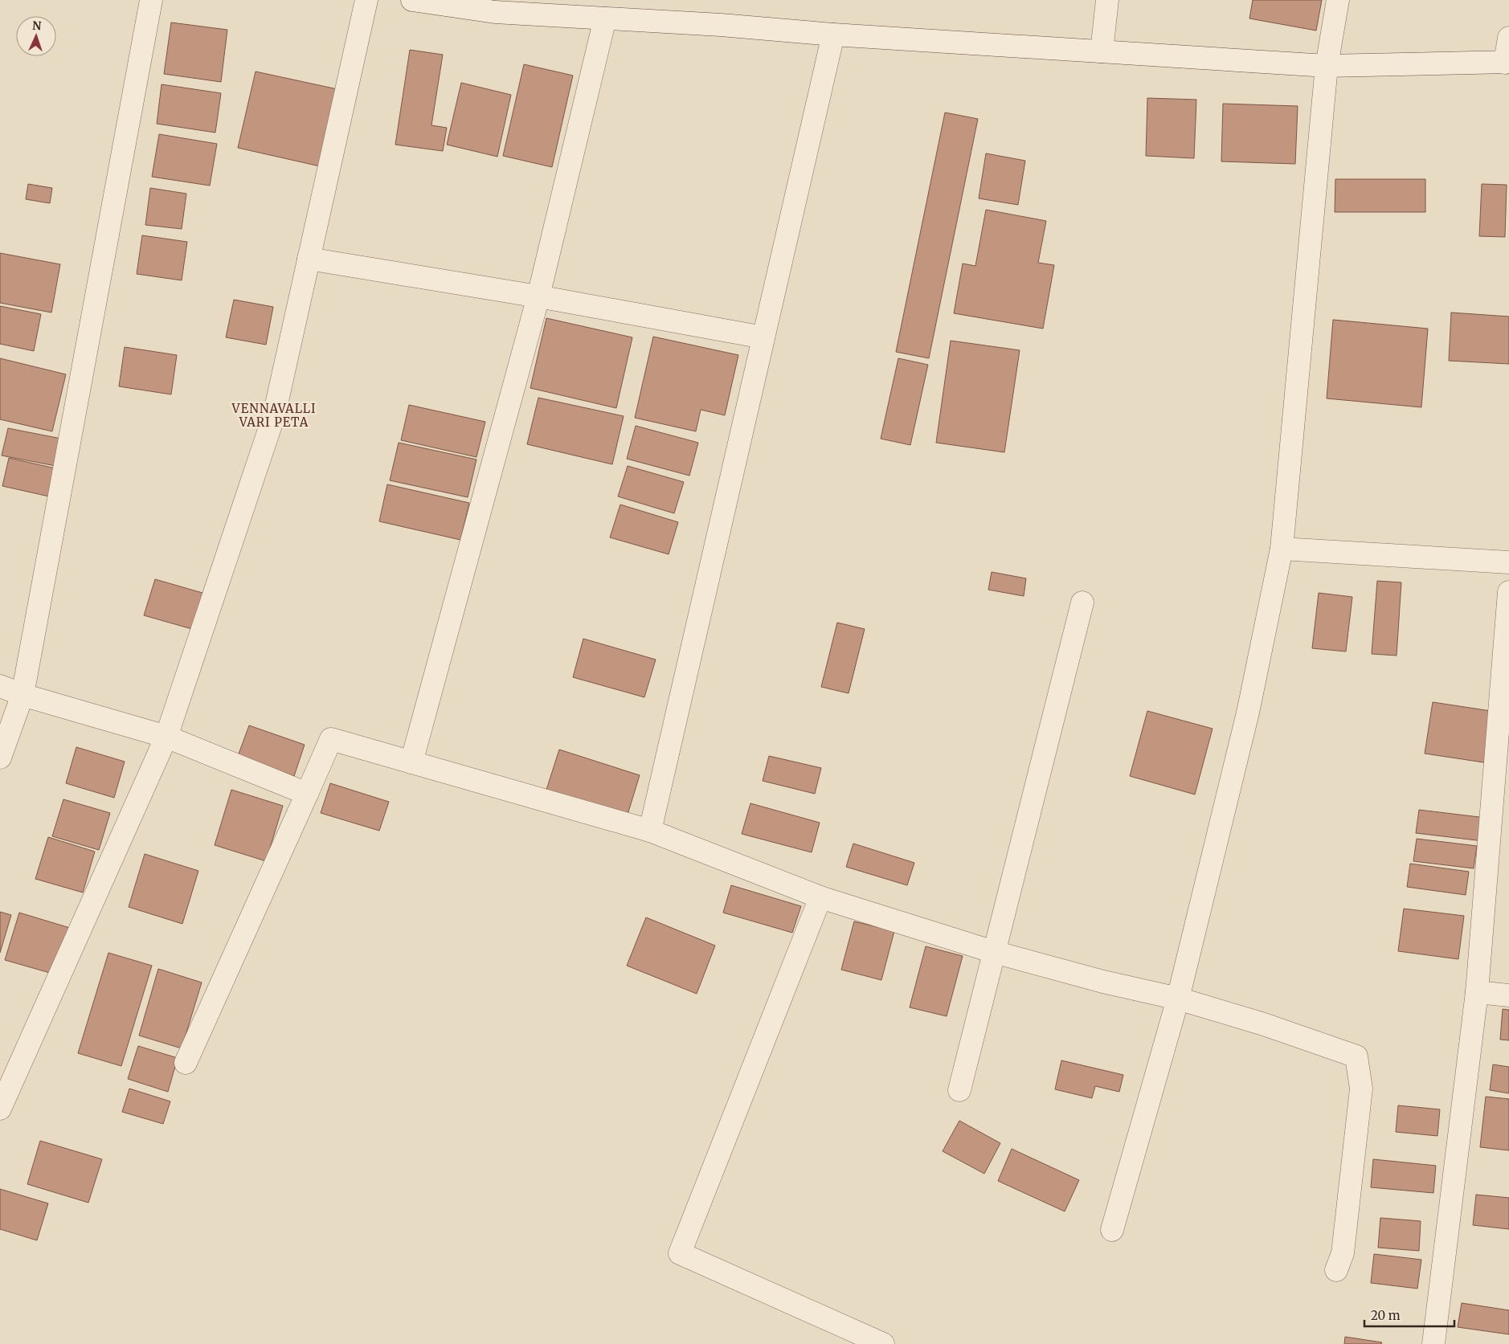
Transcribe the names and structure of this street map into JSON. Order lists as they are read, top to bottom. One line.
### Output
{"districts":["VENNAVALLI VARI PETA"],"scale_bar":"20 m","north":"top"}
